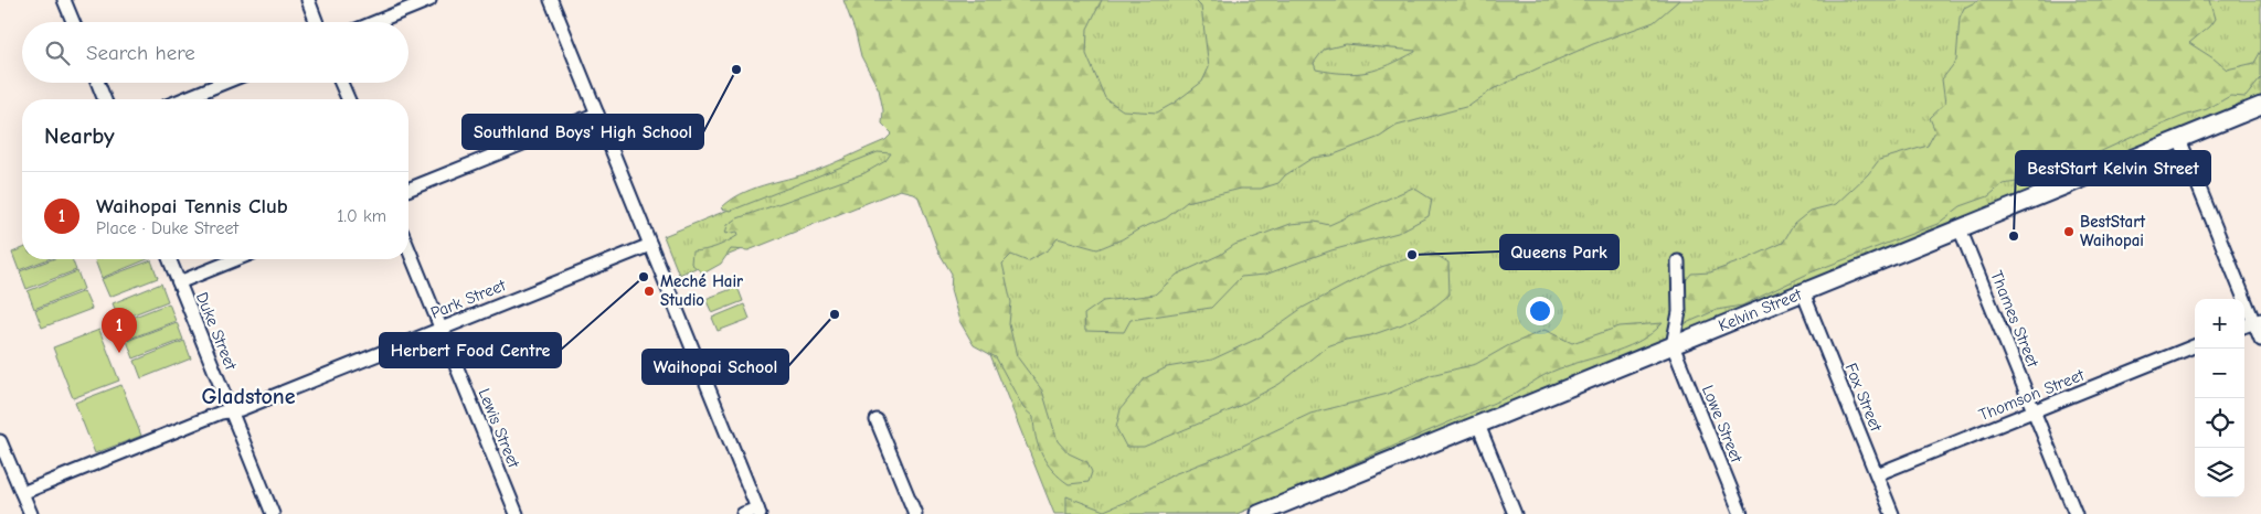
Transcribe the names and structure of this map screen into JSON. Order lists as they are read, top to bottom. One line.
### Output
{"streets":{"main road":["Kelvin Street"],"street":["Park Street","Thames Street","Duke Street","Thomson Street","Fox Street","Lowe Street","Lewis Street"]},"crossings":[["Park Street","Duke Street"],["Park Street","Lewis Street"],["Kelvin Street","Thames Street"],["Kelvin Street","Fox Street"],["Kelvin Street","Lowe Street"],["Thames Street","Thomson Street"],["Thomson Street","Fox Street"]],"districts":["Gladstone"],"places":["Southland Boys' High School","BestStart Waihopai","BestStart Kelvin Street","Queens Park","Herbert Food Centre","Meché Hair Studio","Waihopai School"],"page":{"search":"Search here","heading":"Nearby","list":[{"mark":"1","name":"Waihopai Tennis Club","note":"Place · Duke Street","value":"1.0 km"}],"map_buttons":["+","−"],"pins":"1"}}
